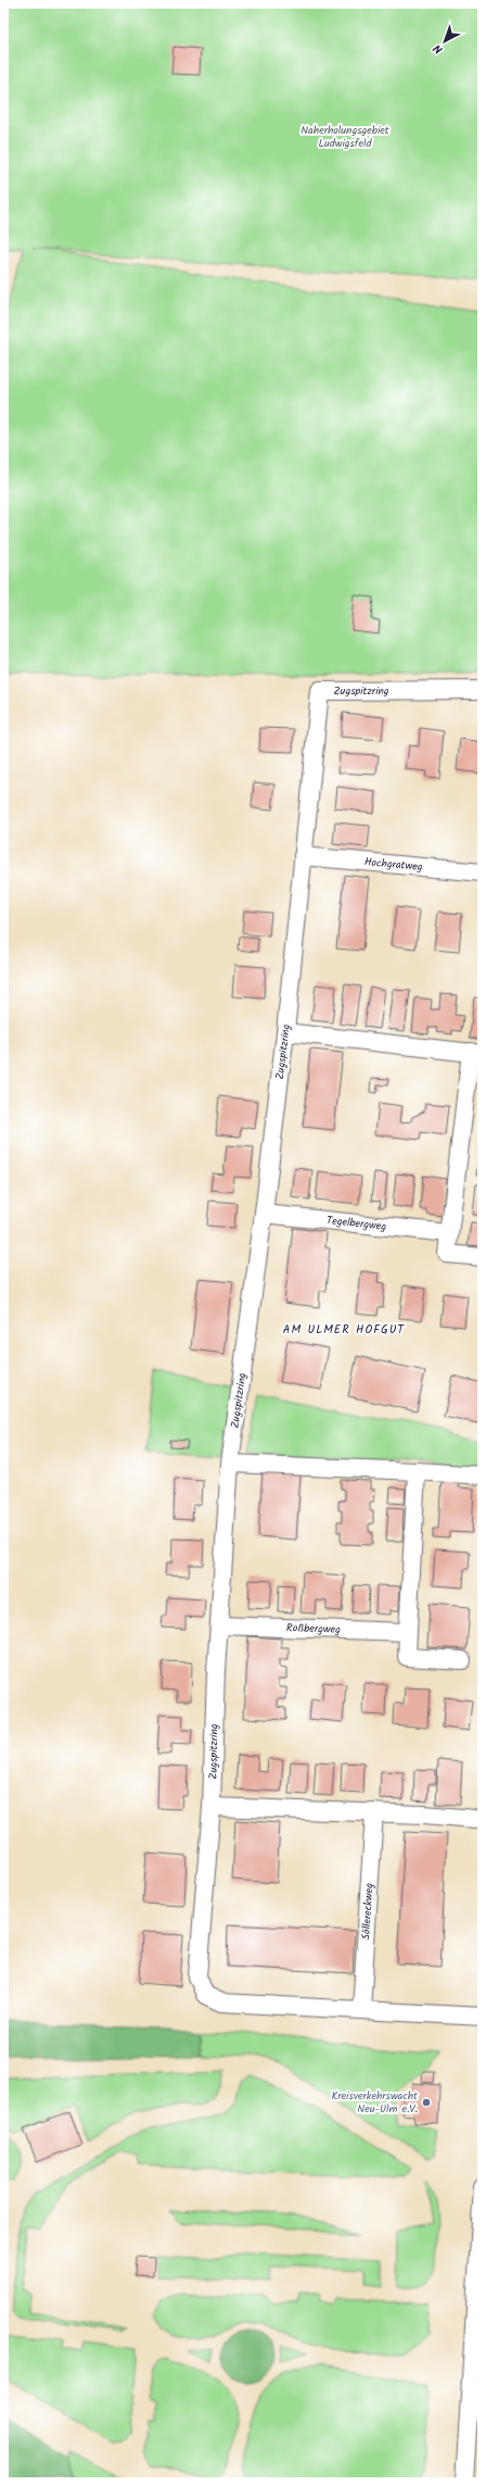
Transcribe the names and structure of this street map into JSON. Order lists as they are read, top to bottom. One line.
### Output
{"streets":{"street":["Zugspitzring","Hochgratweg","Tegelbergweg","Roßbergweg","Söllereckweg"]},"crossings":[["Zugspitzring","Hochgratweg"],["Zugspitzring","Tegelbergweg"],["Zugspitzring","Roßbergweg"],["Zugspitzring","Söllereckweg"]],"districts":["AM ULMER HOFGUT"],"parks":["Naherholungsgebiet Ludwigsfeld"],"places":["Kreisverkehrswacht Neu-Ulm e.V."],"north":"bottom left"}
